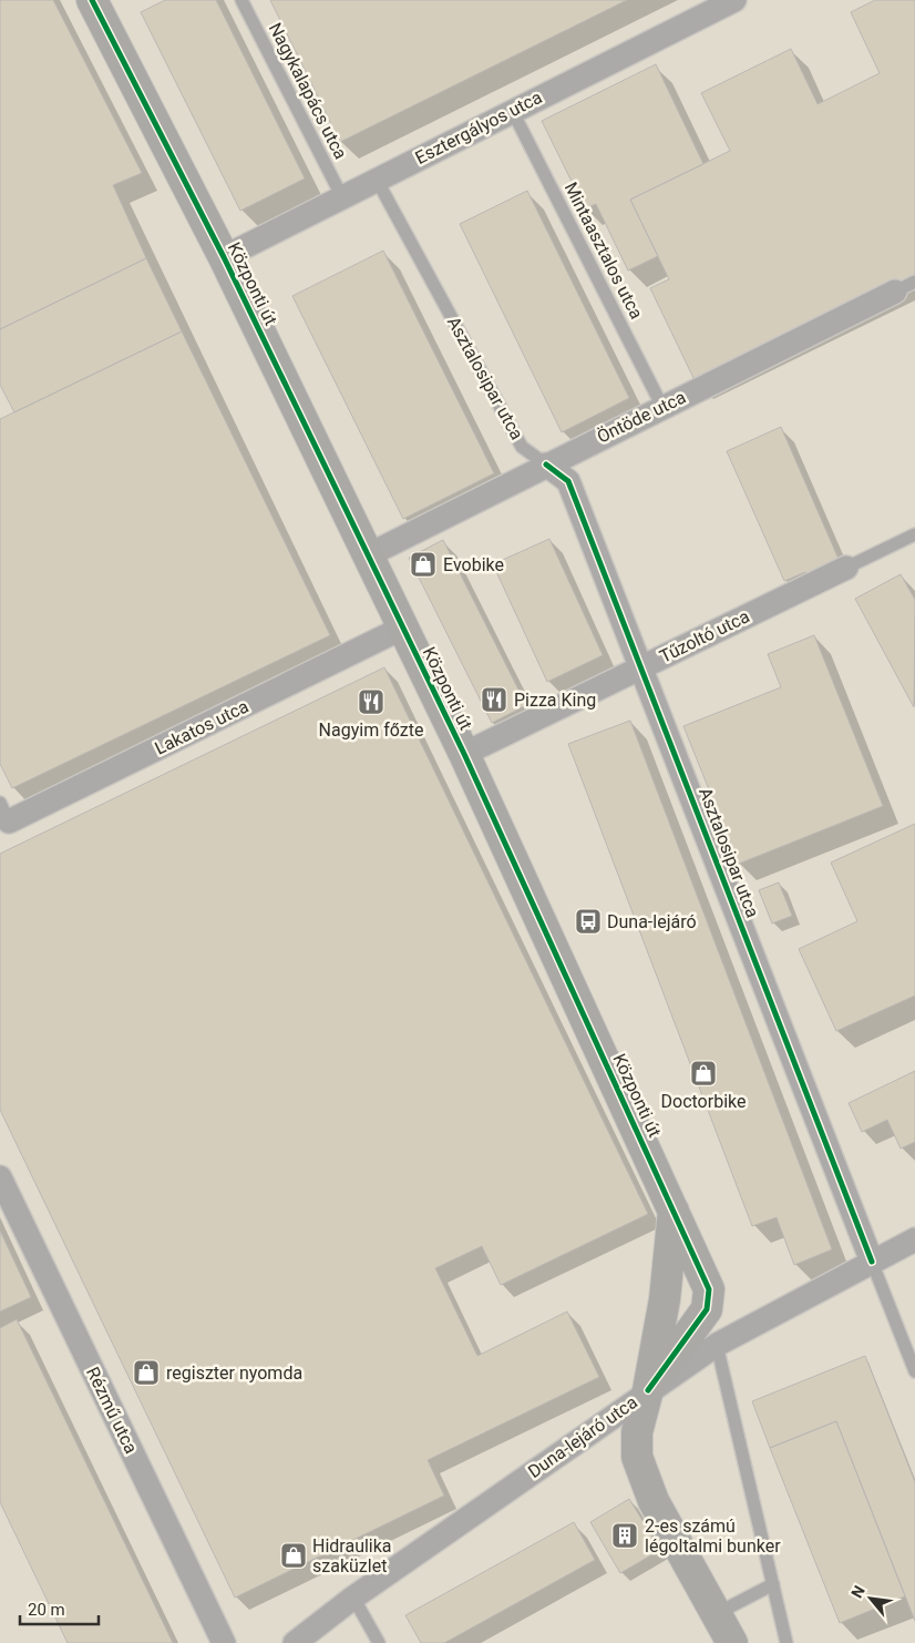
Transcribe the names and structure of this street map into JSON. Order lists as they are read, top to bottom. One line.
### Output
{"streets":{"street":["Esztergályos utca","Központi út","Asztalosipar utca","Öntöde utca","Tűzoltó utca","Lakatos utca","Rézmű utca","Duna-lejáró utca"],"lane":["Nagykalapács utca","Mintaasztalos utca"]},"crossings":[["Nagykalapács utca","Esztergályos utca"],["Esztergályos utca","Mintaasztalos utca"],["Esztergályos utca","Központi út"],["Esztergályos utca","Asztalosipar utca"],["Mintaasztalos utca","Öntöde utca"],["Központi út","Öntöde utca"],["Központi út","Tűzoltó utca"],["Központi út","Lakatos utca"],["Központi út","Duna-lejáró utca"],["Asztalosipar utca","Öntöde utca"],["Asztalosipar utca","Tűzoltó utca"],["Asztalosipar utca","Duna-lejáró utca"]],"places":{"shop":["Evobike","Doctorbike","regiszter nyomda","Hidraulika szaküzlet"],"restaurant":["Pizza King","Nagyim főzte"],"bus stop":["Duna-lejáró"],"building":["2-es számú légoltalmi bunker"]},"scale_bar":"20 m","north":"top left"}
